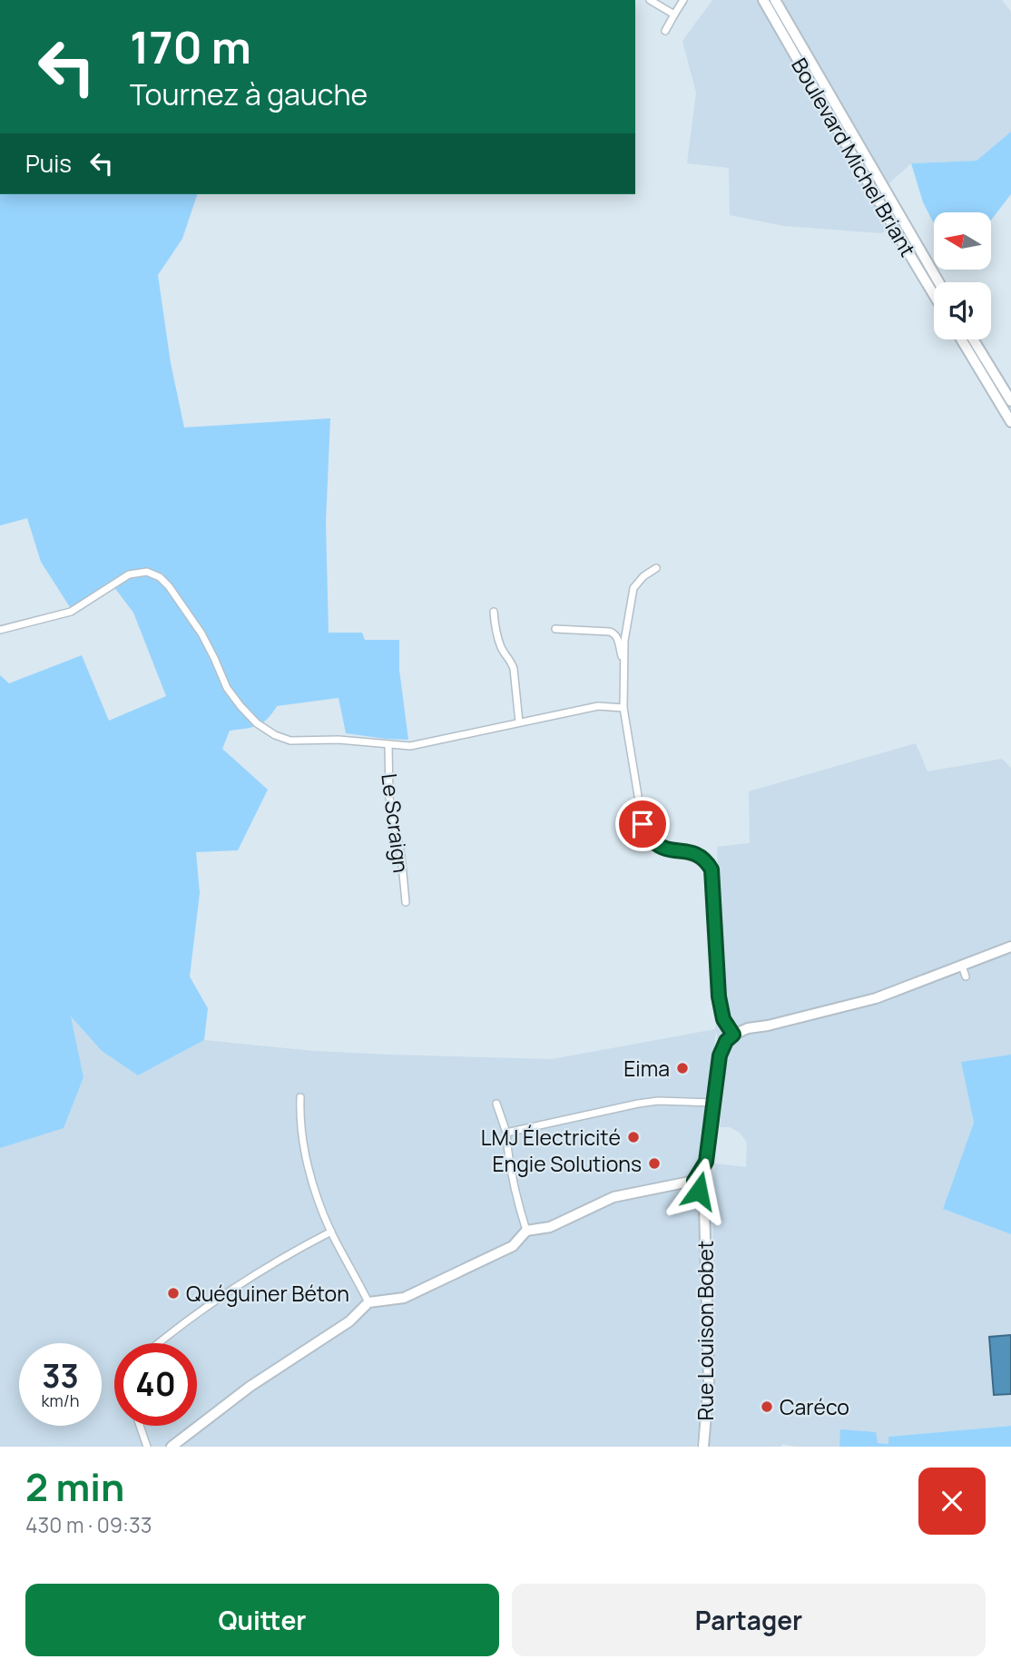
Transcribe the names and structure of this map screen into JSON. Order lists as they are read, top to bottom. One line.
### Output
{"streets":{"street":["Boulevard Michel Briant","Le Scraign","Rue Louison Bobet"]},"places":["Eima","LMJ Électricité","Engie Solutions","Quéguiner Béton","Caréco"],"north":"left","page":{"turn":["170 m","Tournez à gauche"],"then":"Puis","speed":"33 km/h","limit":"40","heading":["2 min","430 m · 09:33"],"buttons":["Quitter","Partager"]}}
